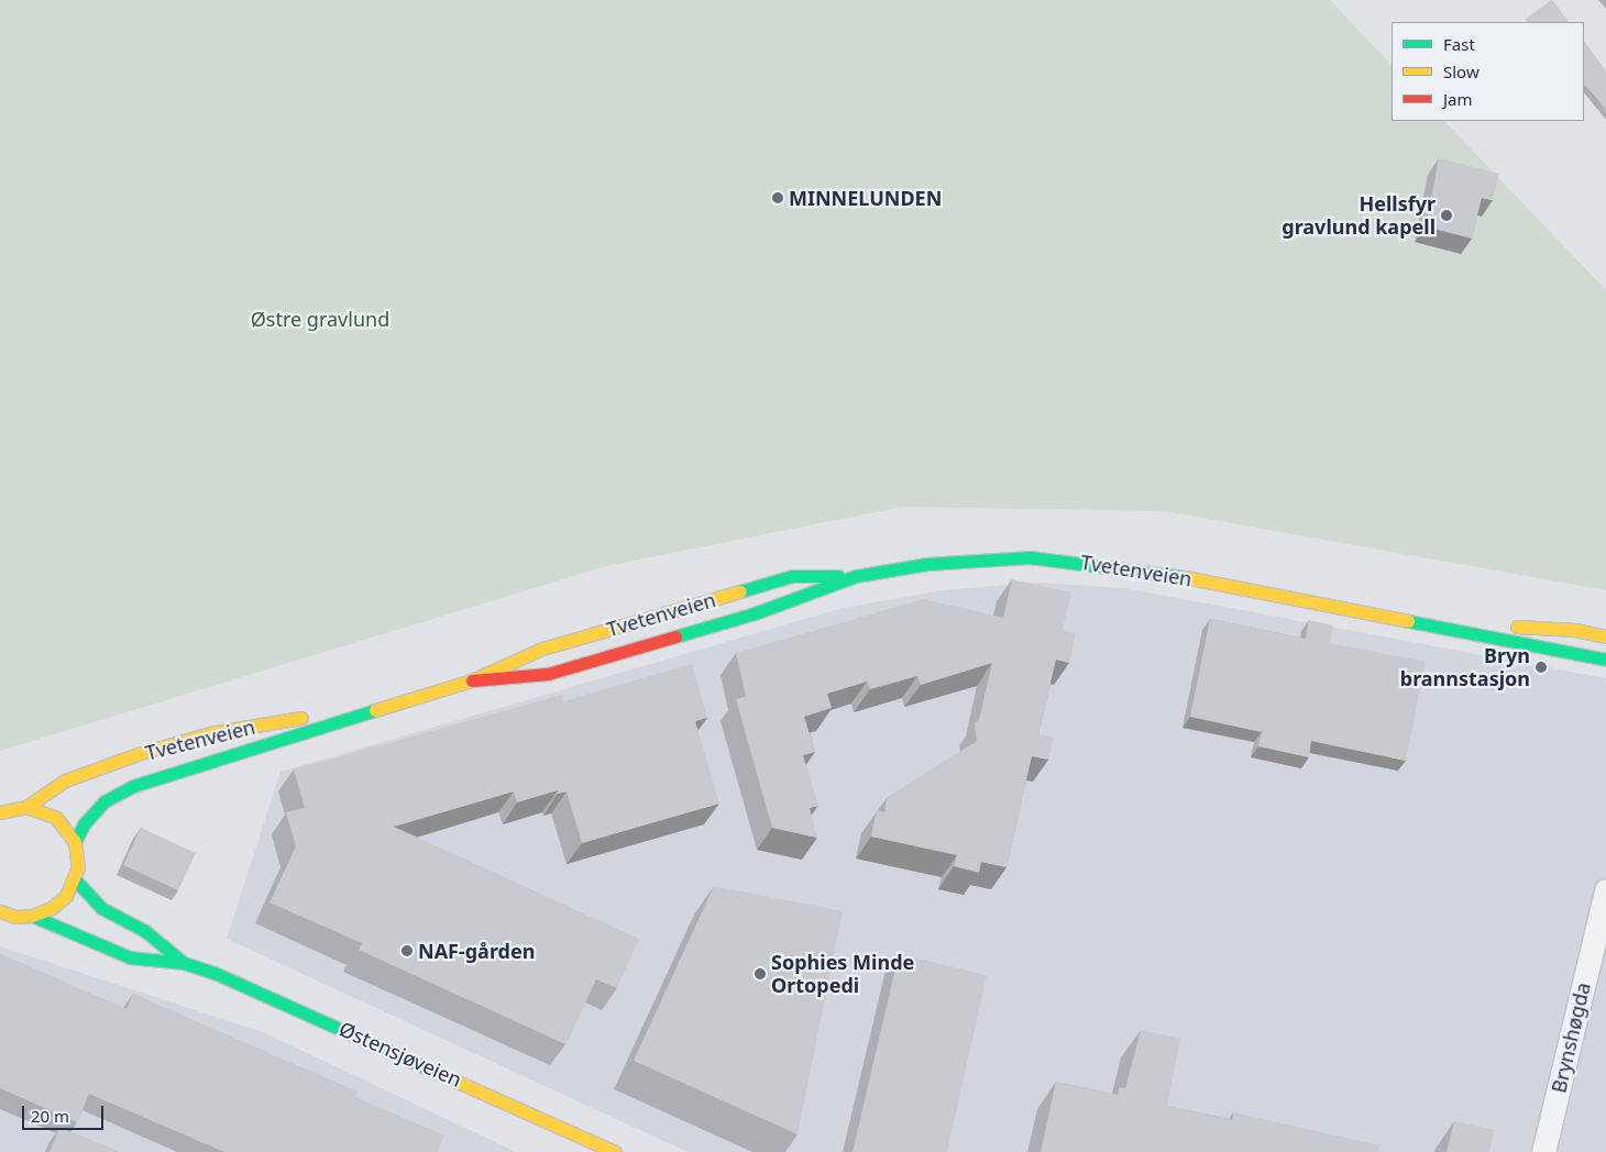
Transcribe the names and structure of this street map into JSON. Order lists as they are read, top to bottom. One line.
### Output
{"streets":{"main road":["Tvetenveien","Østensjøveien"],"street":["Brynshøgda"]},"parks":["Østre gravlund"],"places":["MINNELUNDEN","Hellsfyr gravlund kapell","Bryn brannstasjon","NAF-gården","Sophies Minde Ortopedi"],"legend":["Fast","Slow","Jam"],"scale_bar":"20 m"}
